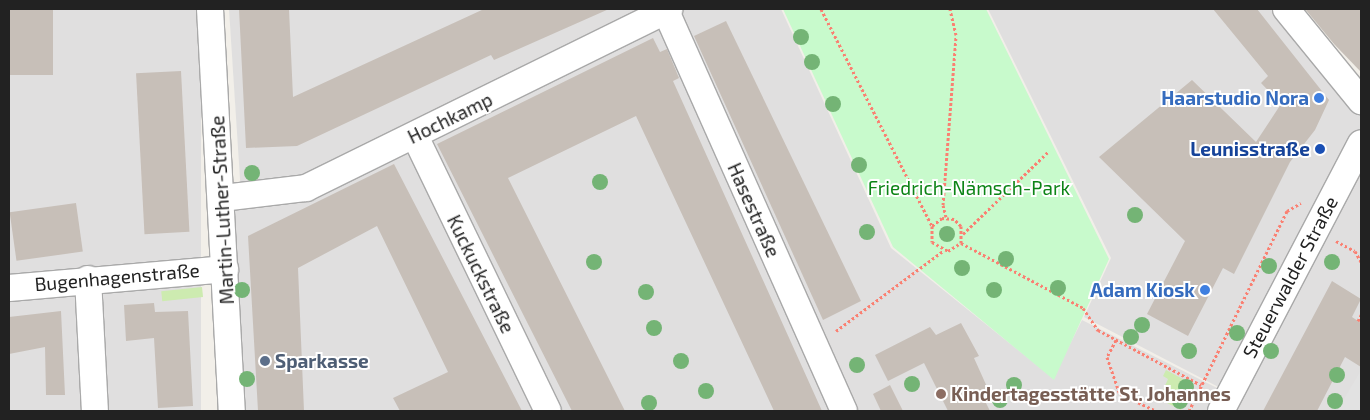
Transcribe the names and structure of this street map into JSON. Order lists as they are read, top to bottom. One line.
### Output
{"streets":{"street":["Hochkamp","Martin-Luther-Straße","Hasestraße","Kuckuckstraße","Bugenhagenstraße","Steuerwalder Straße"]},"crossings":[["Hochkamp","Martin-Luther-Straße"],["Hochkamp","Hasestraße"],["Hochkamp","Kuckuckstraße"],["Martin-Luther-Straße","Bugenhagenstraße"]],"parks":["Friedrich-Nämsch-Park"],"places":["Haarstudio Nora","Leunisstraße","Adam Kiosk","Sparkasse","Kindertagesstätte St. Johannes"]}
